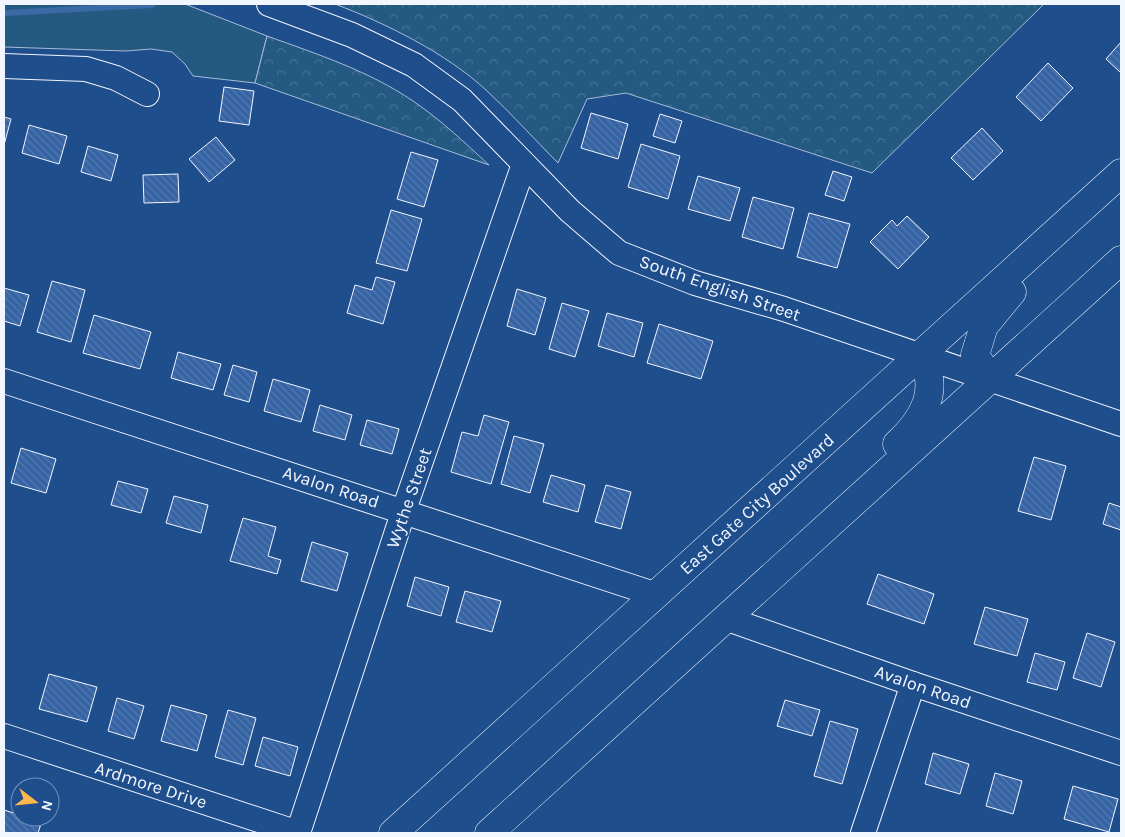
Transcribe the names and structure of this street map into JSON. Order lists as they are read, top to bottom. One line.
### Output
{"streets":{"main road":["East Gate City Boulevard"],"street":["South English Street","Avalon Road","Wythe Street","Ardmore Drive"]},"crossings":[["South English Street","Wythe Street"],["South English Street","East Gate City Boulevard"],["Avalon Road","Wythe Street"],["Avalon Road","East Gate City Boulevard"],["Wythe Street","Ardmore Drive"]],"north":"right"}
